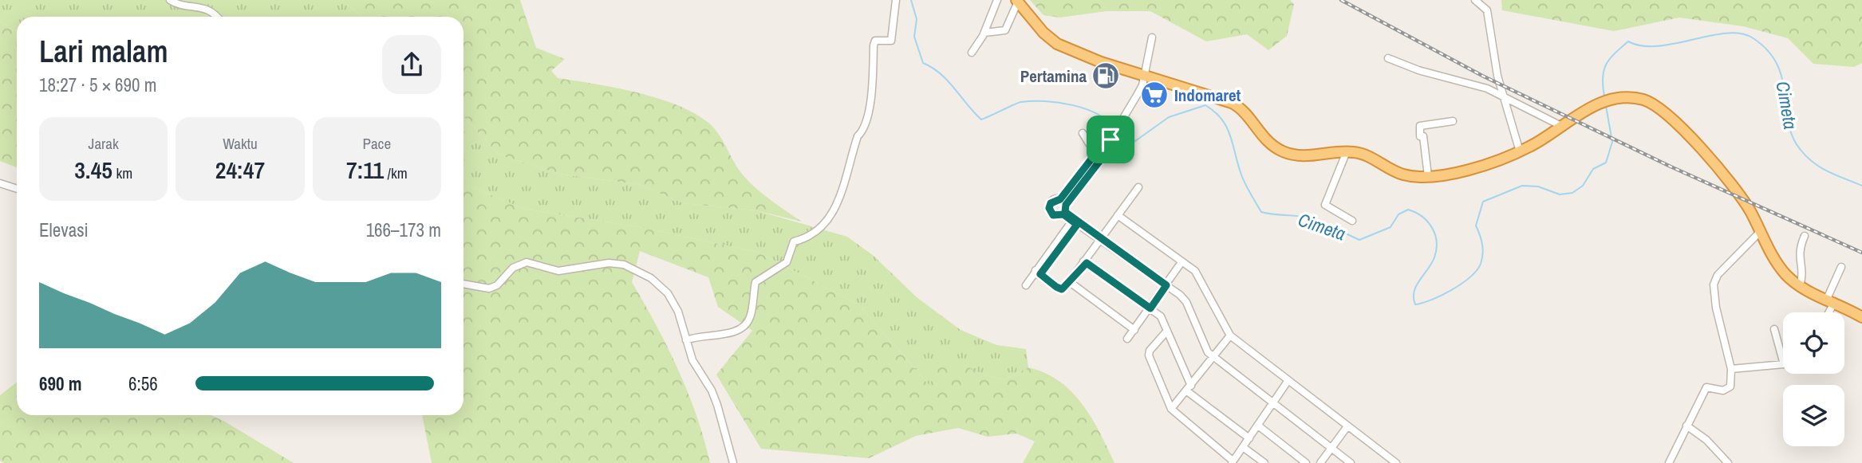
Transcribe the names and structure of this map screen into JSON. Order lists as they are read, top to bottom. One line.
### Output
{"water":["Cimeta"],"places":{"fuel station":["Pertamina"],"supermarket":["Indomaret"]},"page":{"heading":["Lari malam","18:27 · 5 × 690 m"],"stats":[["Jarak","3.45 km"],["Waktu","24:47"],["Pace","7:11 /km"]],"chart":["Elevasi","166–173 m"],"list":[{"name":"690 m","note":"6:56"}]}}
